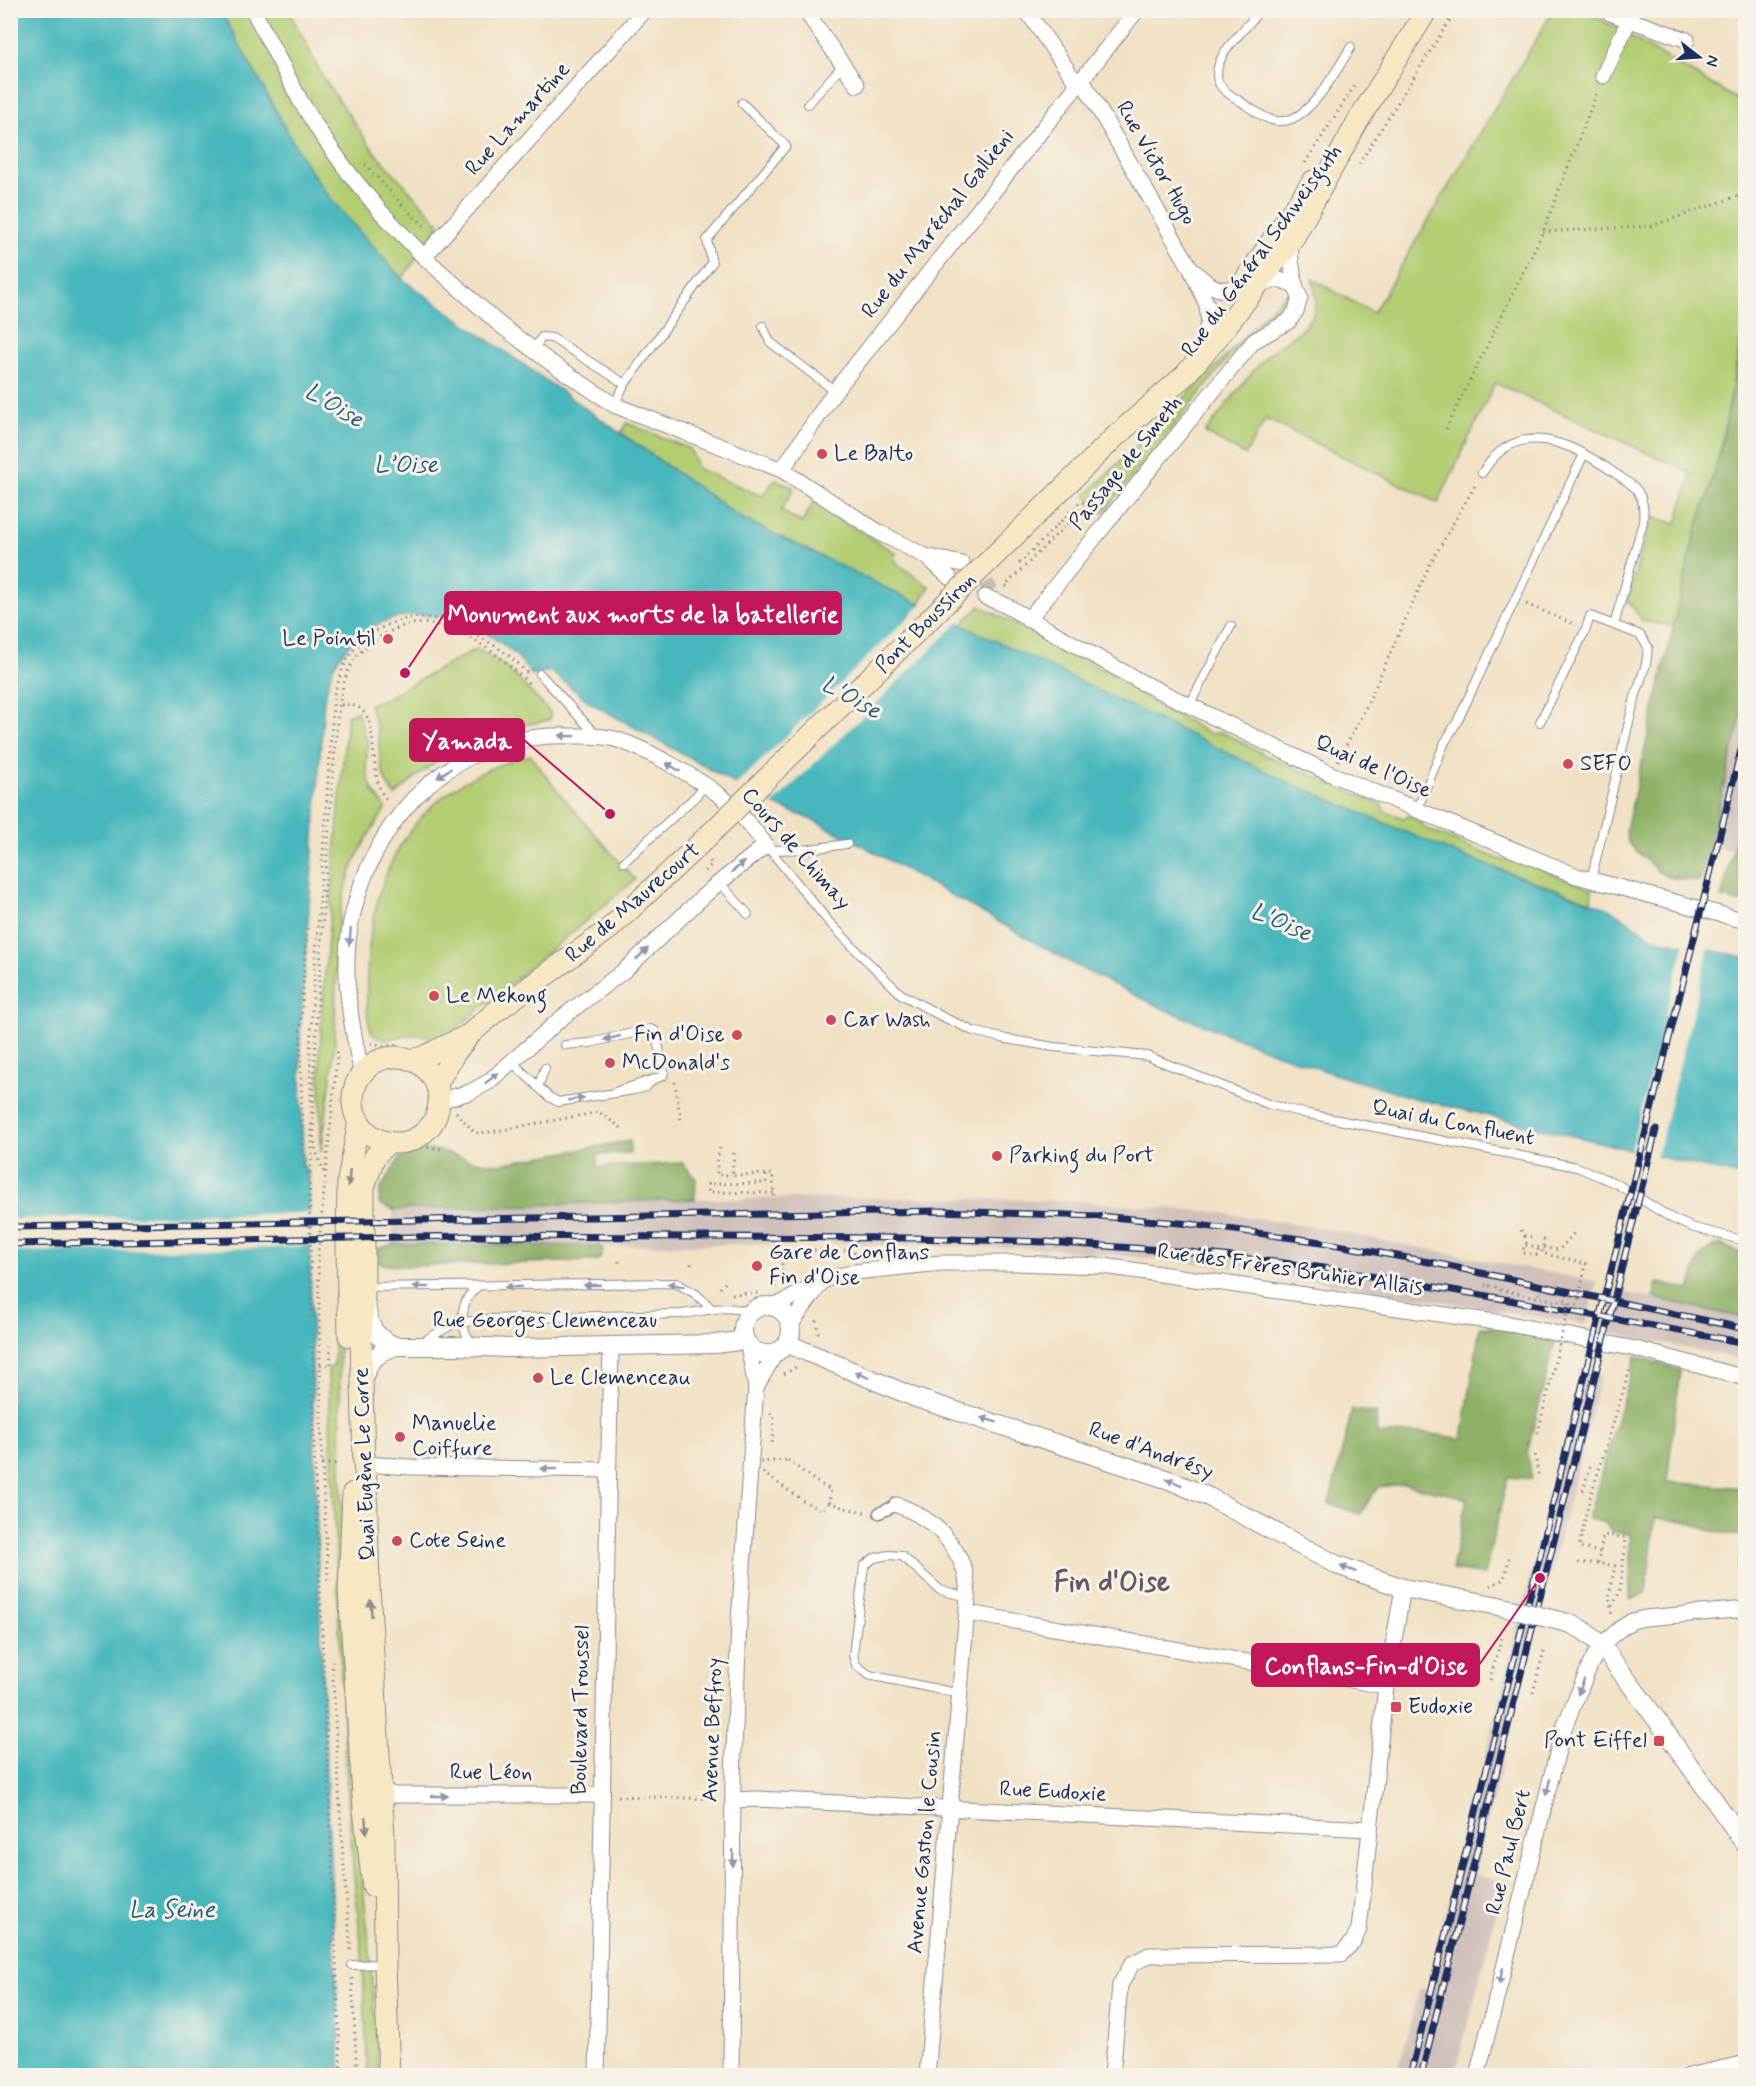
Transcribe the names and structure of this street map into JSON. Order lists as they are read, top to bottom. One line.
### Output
{"streets":{"main road":["Rue du Général Schweisguth","Pont Boussiron","Rue de Maurecourt","Quai Eugène Le Corre"],"street":["Rue Lamartine","Rue Victor Hugo","Rue du Maréchal Gallieni","Passage de Smeth","Quai de l'Oise","Cours de Chimay","Rue des Frères Bruhier Allais","Rue Georges Clemenceau","Rue d'Andrésy","Boulevard Troussel","Avenue Beffroy","Rue Léon","Rue Eudoxie","Avenue Gaston le Cousin","Rue Paul Bert"],"lane":["Quai du Confluent"]},"crossings":[["Rue Victor Hugo","Rue du Maréchal Gallieni"],["Rue Victor Hugo","Rue du Général Schweisguth"],["Rue du Général Schweisguth","Passage de Smeth"],["Rue du Général Schweisguth","Pont Boussiron"],["Passage de Smeth","Quai de l'Oise"],["Pont Boussiron","Rue de Maurecourt"],["Cours de Chimay","Rue de Maurecourt"],["Cours de Chimay","Quai du Confluent"],["Cours de Chimay","Quai Eugène Le Corre"],["Rue de Maurecourt","Quai Eugène Le Corre"],["Rue des Frères Bruhier Allais","Rue Georges Clemenceau"],["Rue des Frères Bruhier Allais","Rue d'Andrésy"],["Rue Georges Clemenceau","Rue d'Andrésy"],["Rue Georges Clemenceau","Boulevard Troussel"],["Rue d'Andrésy","Rue Paul Bert"],["Quai Eugène Le Corre","Rue Léon"],["Boulevard Troussel","Rue Léon"],["Avenue Beffroy","Rue Eudoxie"],["Rue Eudoxie","Avenue Gaston le Cousin"]],"one_way":["Avenue Beffroy","Rue Léon","Rue Paul Bert"],"districts":["Fin d'Oise"],"water":["L'Oise","L’Oise","La Seine"],"places":{"other":["Le Balto","Le Pointil","Monument aux morts de la batellerie","SEFO","Yamada","Le Mekong","Car Wash","Fin d'Oise","McDonald's","Parking du Port","Gare de Conflans Fin d'Oise","Le Clemenceau","Manuelie Coiffure","Cote Seine","Conflans-Fin-d'Oise"],"transit":["Eudoxie","Pont Eiffel"]},"north":"right"}
